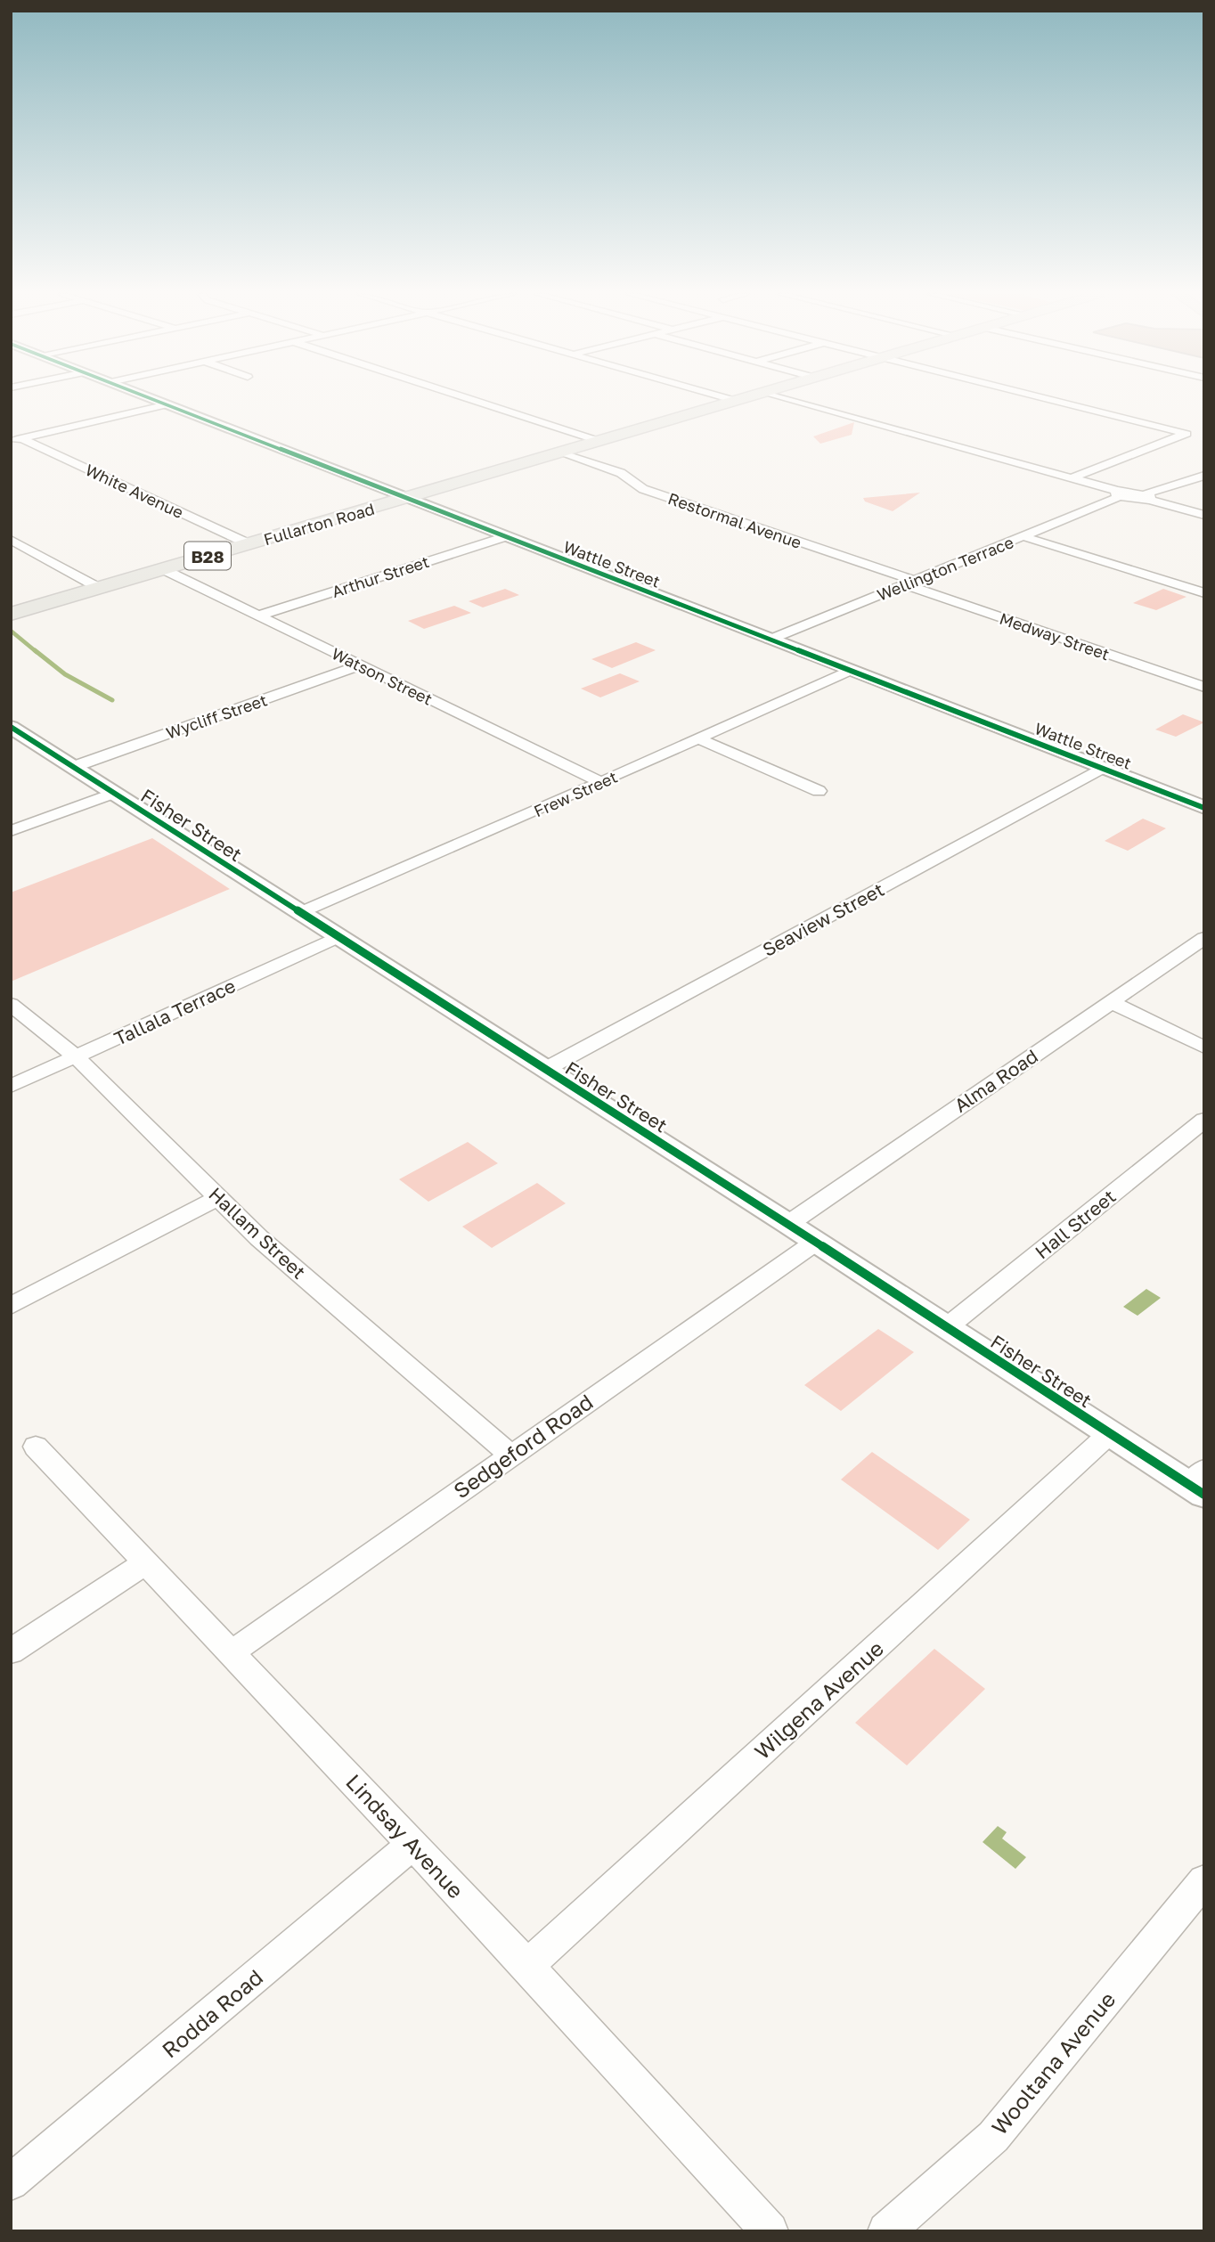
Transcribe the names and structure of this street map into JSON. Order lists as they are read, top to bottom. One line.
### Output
{"streets":{"main road":["Fullarton Road","B28"],"street":["White Avenue","Restormal Avenue","Wattle Street","Wellington Terrace","Arthur Street","Medway Street","Watson Street","Wycliff Street","Frew Street","Fisher Street","Seaview Street","Tallala Terrace","Alma Road","Hall Street","Hallam Street","Sedgeford Road","Wilgena Avenue","Lindsay Avenue","Rodda Road","Wooltana Avenue"]},"crossings":[["White Avenue","Fullarton Road"],["Restormal Avenue","Fullarton Road"],["Restormal Avenue","Wellington Terrace"],["Restormal Avenue","Medway Street"],["Fullarton Road","Wattle Street"],["Fullarton Road","Watson Street"],["Wattle Street","Wellington Terrace"],["Wattle Street","Arthur Street"],["Wattle Street","Frew Street"],["Wattle Street","Seaview Street"],["Wellington Terrace","Medway Street"],["Arthur Street","Watson Street"],["Watson Street","Wycliff Street"],["Watson Street","Frew Street"],["Wycliff Street","Fisher Street"],["Frew Street","Fisher Street"],["Fisher Street","Seaview Street"],["Fisher Street","Tallala Terrace"],["Fisher Street","Alma Road"],["Fisher Street","Hall Street"],["Fisher Street","Sedgeford Road"],["Fisher Street","Wilgena Avenue"],["Tallala Terrace","Hallam Street"],["Hallam Street","Sedgeford Road"],["Sedgeford Road","Lindsay Avenue"],["Wilgena Avenue","Lindsay Avenue"],["Lindsay Avenue","Rodda Road"]]}
